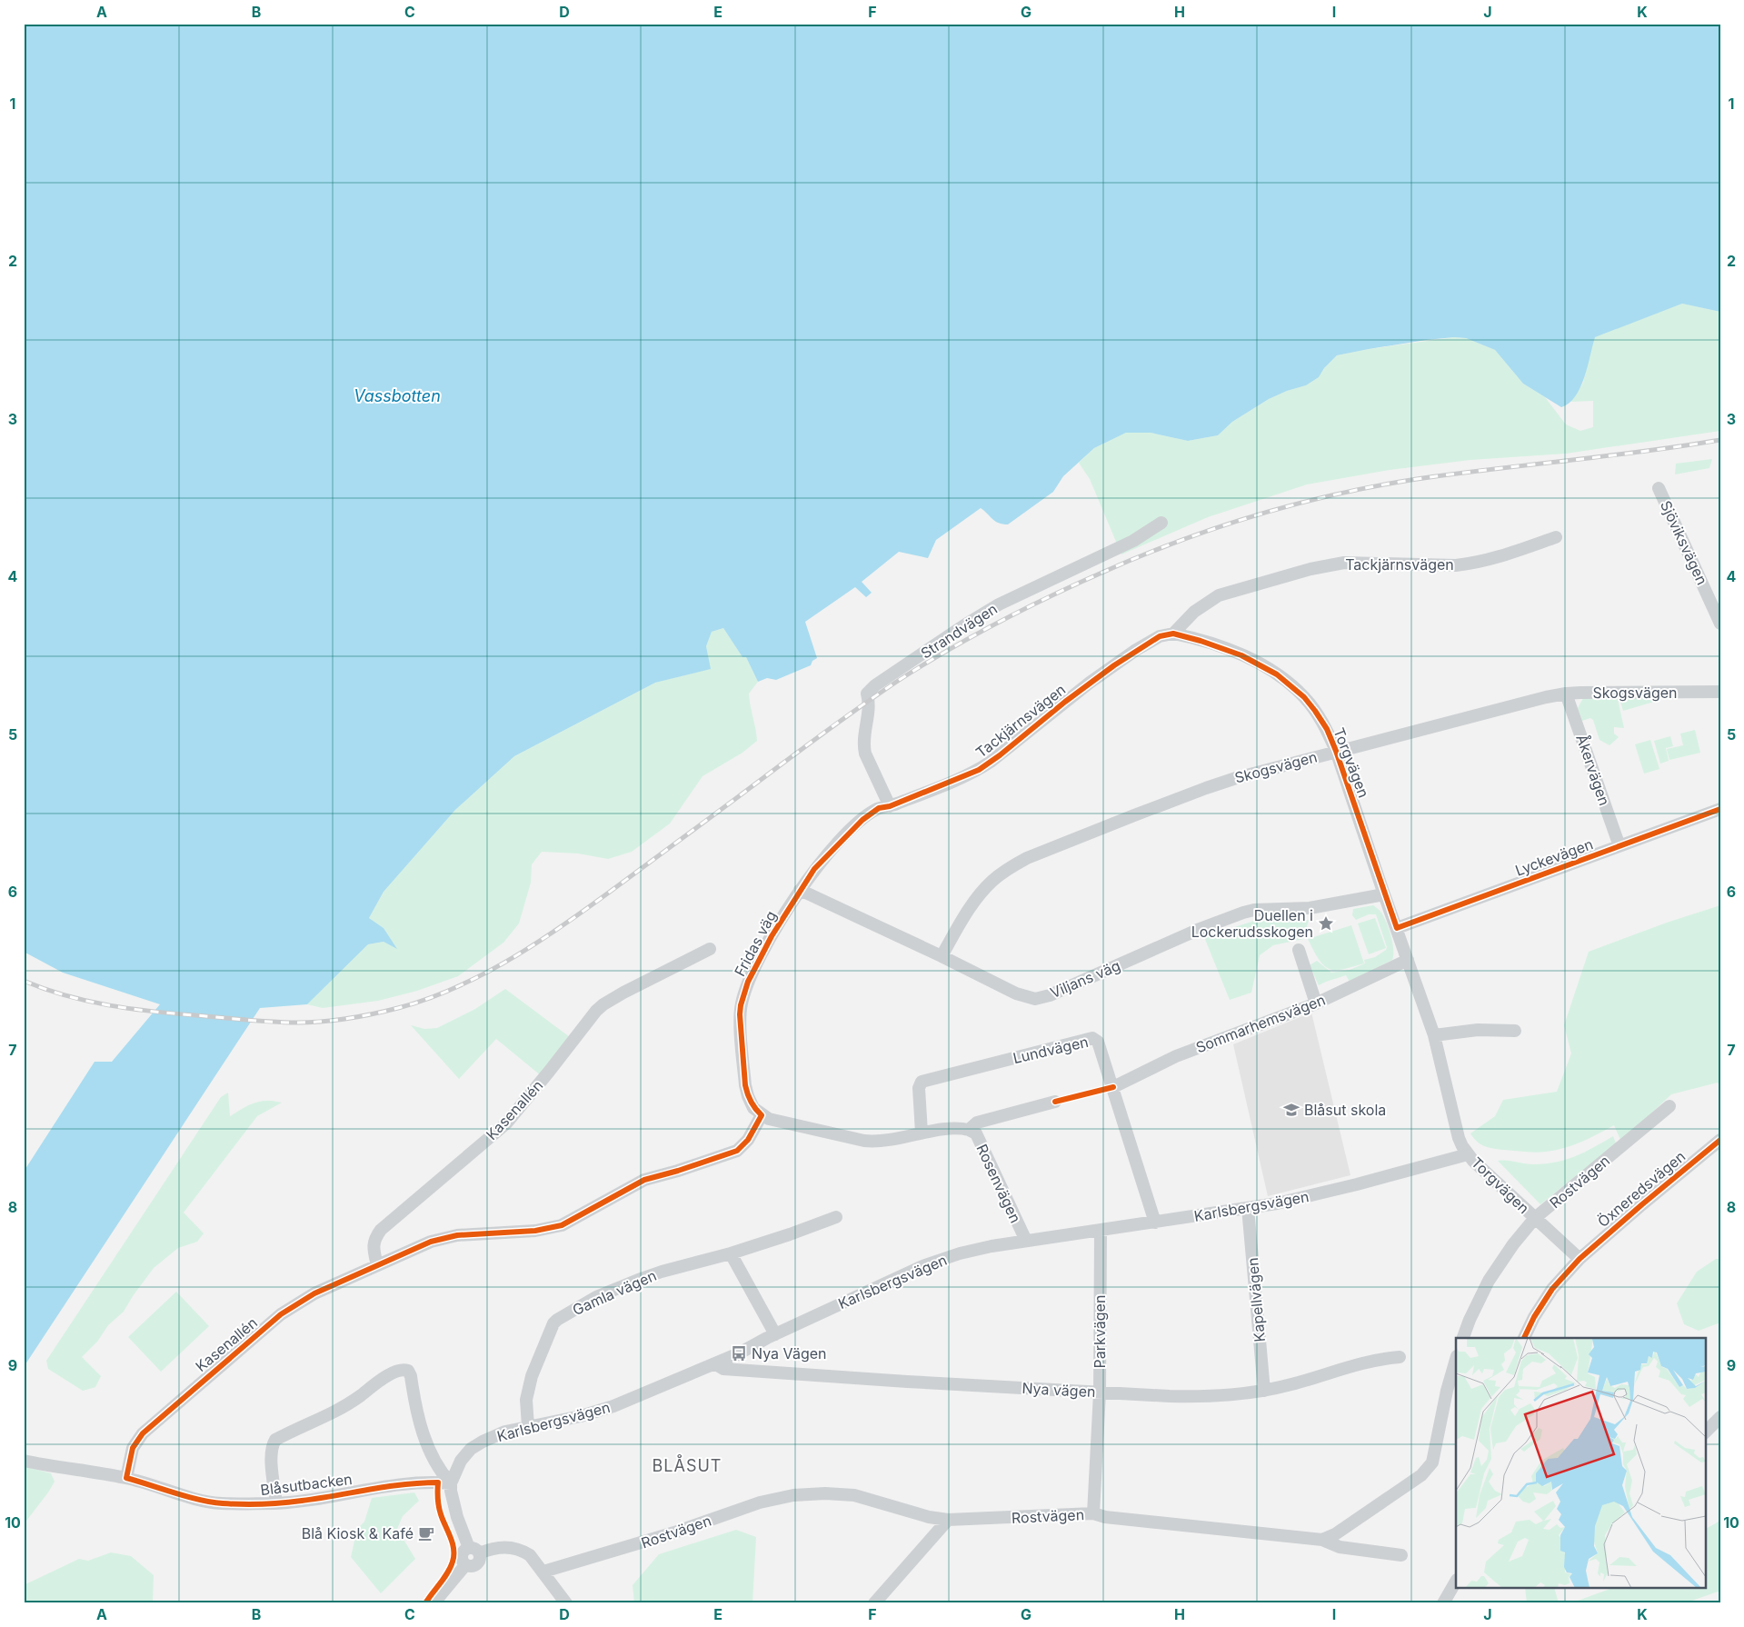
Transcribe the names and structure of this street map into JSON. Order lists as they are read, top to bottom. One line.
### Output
{"streets":{"street":["Sjöviksvägen","Tackjärnsvägen","Strandvägen","Skogsvägen","Torgvägen","Åkervägen","Lyckevägen","Fridas väg","Viljans väg","Sommarhemsvägen","Lundvägen","Kasenallén","Rostvägen","Rosenvägen","Öxneredsvägen","Karlsbergsvägen","Gamla vägen","Kapellvägen","Parkvägen","Nya vägen","Blåsutbacken"]},"crossings":[["Tackjärnsvägen","Strandvägen"],["Tackjärnsvägen","Torgvägen"],["Tackjärnsvägen","Fridas väg"],["Tackjärnsvägen","Viljans väg"],["Skogsvägen","Torgvägen"],["Skogsvägen","Åkervägen"],["Skogsvägen","Viljans väg"],["Torgvägen","Lyckevägen"],["Torgvägen","Viljans väg"],["Torgvägen","Sommarhemsvägen"],["Torgvägen","Rostvägen"],["Torgvägen","Öxneredsvägen"],["Torgvägen","Karlsbergsvägen"],["Åkervägen","Lyckevägen"],["Fridas väg","Viljans väg"],["Sommarhemsvägen","Lundvägen"],["Lundvägen","Karlsbergsvägen"],["Kasenallén","Blåsutbacken"],["Rostvägen","Parkvägen"],["Rosenvägen","Karlsbergsvägen"],["Karlsbergsvägen","Gamla vägen"],["Karlsbergsvägen","Kapellvägen"],["Karlsbergsvägen","Parkvägen"],["Karlsbergsvägen","Nya vägen"],["Karlsbergsvägen","Blåsutbacken"],["Kapellvägen","Nya vägen"],["Parkvägen","Nya vägen"]],"districts":["BLÅSUT"],"water":["Vassbotten"],"places":{"place":["Duellen i Lockerudsskogen"],"school or university":["Blåsut skola"],"bus stop":["Nya Vägen"],"cafe":["Blå Kiosk & Kafé"]},"grid":{"columns":["A","B","C","D","E","F","G","H","I","J","K"],"rows":["1","2","3","4","5","6","7","8","9","10"]}}
